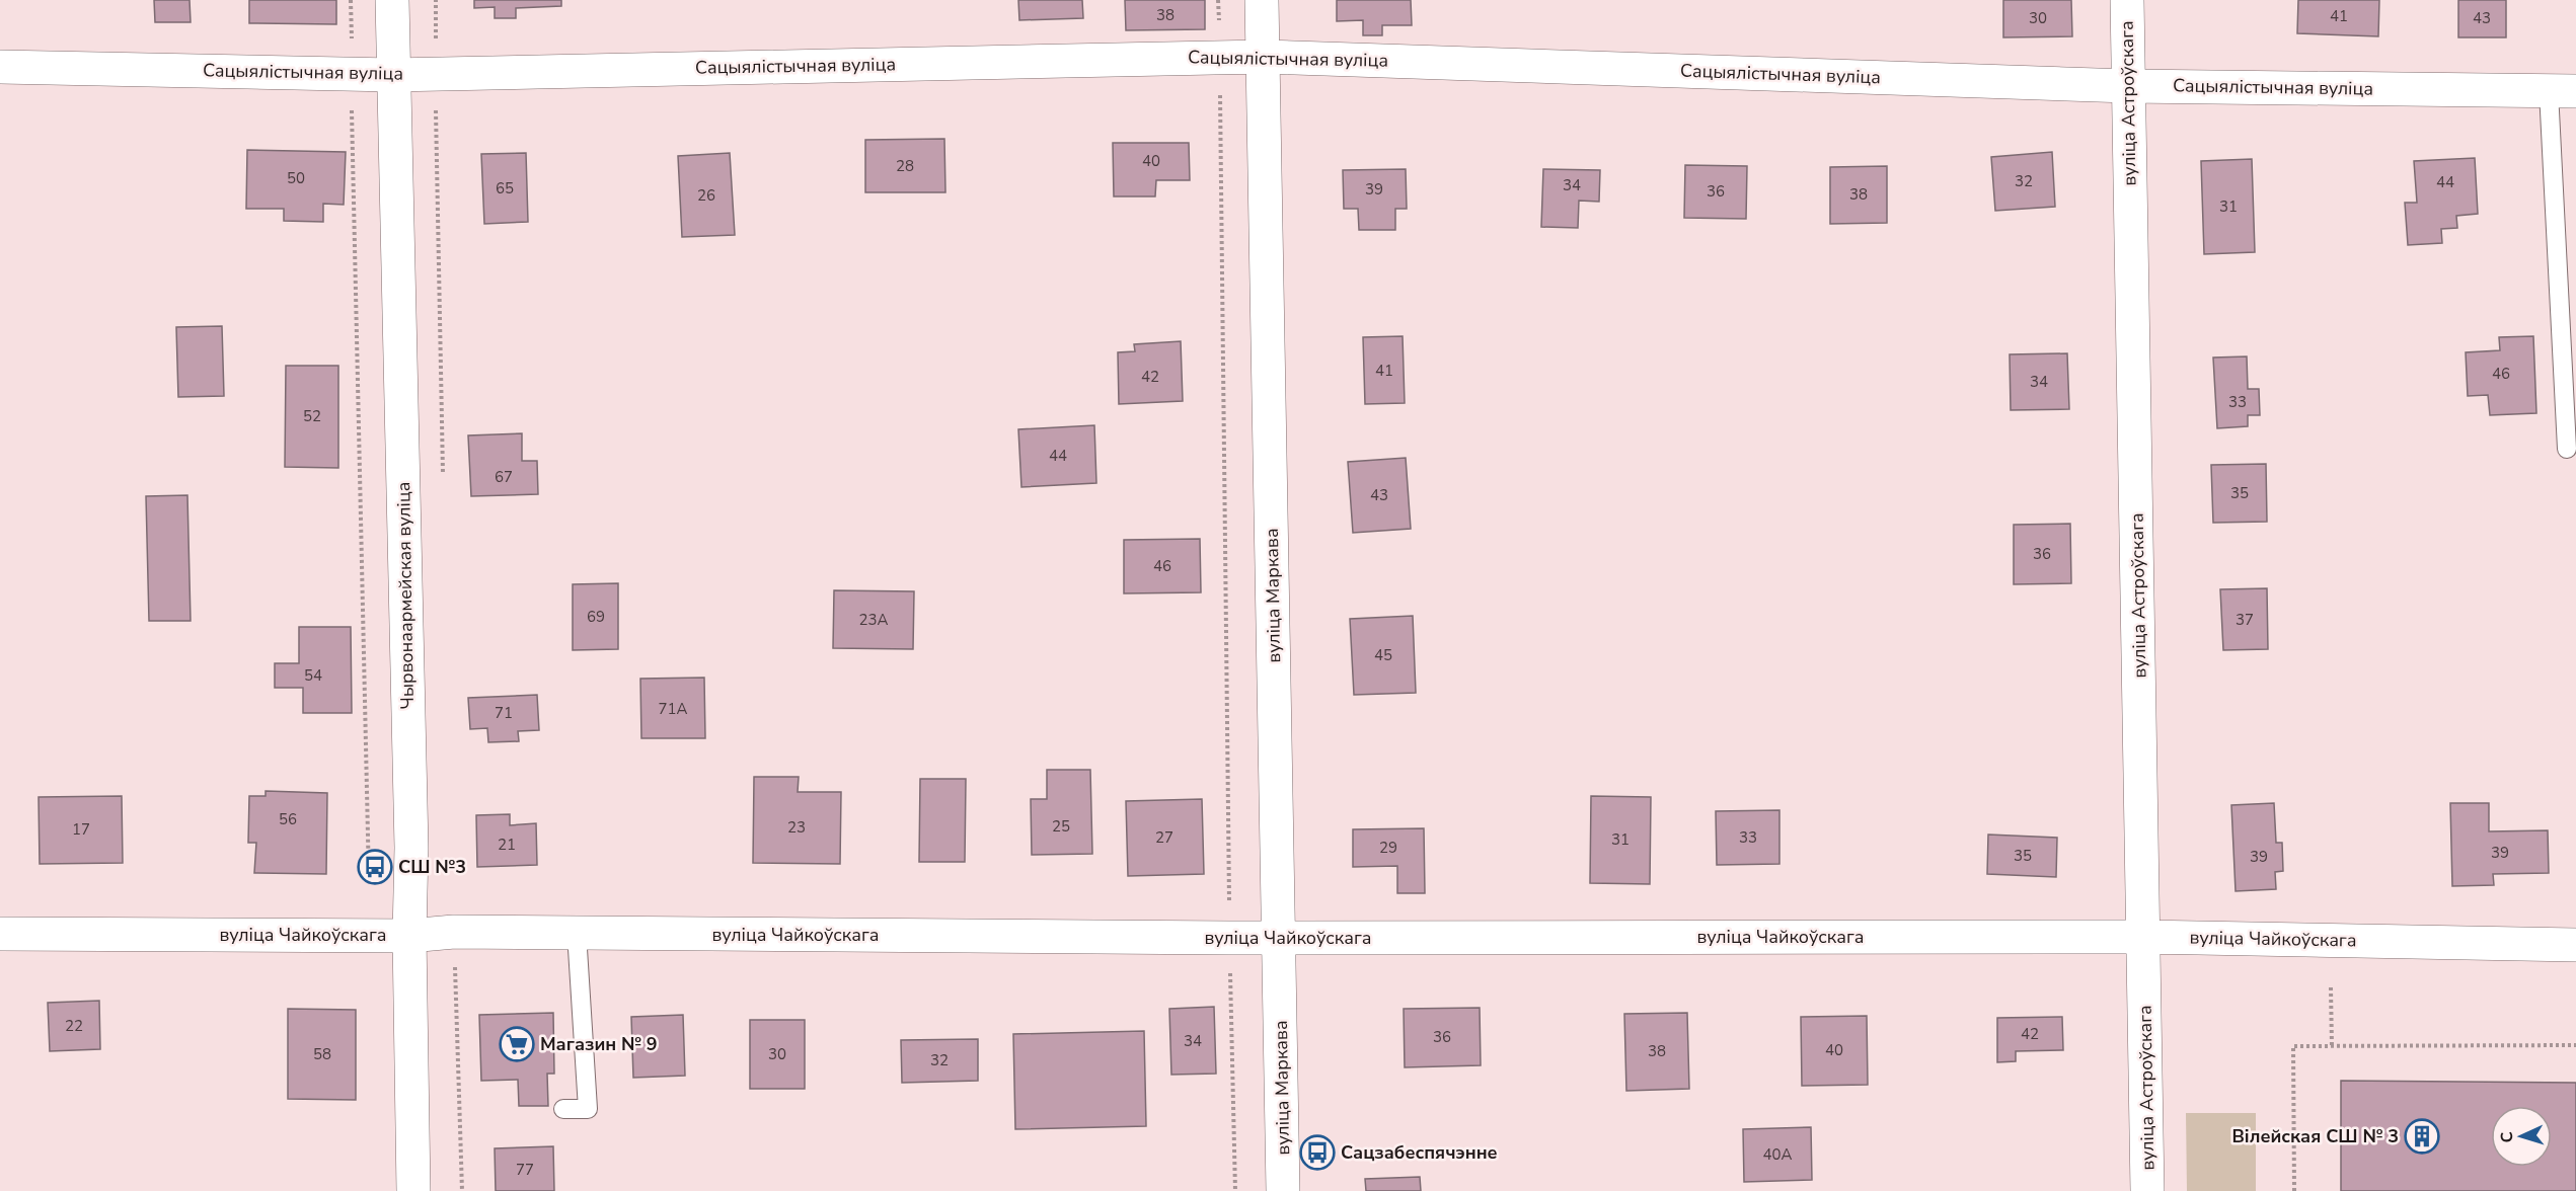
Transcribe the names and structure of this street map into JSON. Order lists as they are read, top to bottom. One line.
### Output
{"streets":{"street":["Сацыялістычная вуліца","вуліца Астроўскага","Чырвонаармейская вуліца","вуліца Маркава","вуліца Чайкоўскага"]},"crossings":[["Сацыялістычная вуліца","вуліца Астроўскага"],["Сацыялістычная вуліца","Чырвонаармейская вуліца"],["Сацыялістычная вуліца","вуліца Маркава"],["вуліца Астроўскага","вуліца Чайкоўскага"],["Чырвонаармейская вуліца","вуліца Чайкоўскага"],["вуліца Маркава","вуліца Чайкоўскага"]],"places":{"bus stop":["СШ №3","Сацзабеспячэнне"],"supermarket":["Магазин № 9"],"building":["Вілейская СШ № 3"]},"house_numbers":["38","41","30","43","40","28","50","32","44","34","65","39","36","38","26","31","41","46","42","34","33","52","44","67","35","43","36","46","69","23А","37","45","54","71А","71","56","25","23","17","27","33","31","21","29","39","35","39","22","42","36","34","40","38","58","30","32","40А","77"],"north":"left"}
